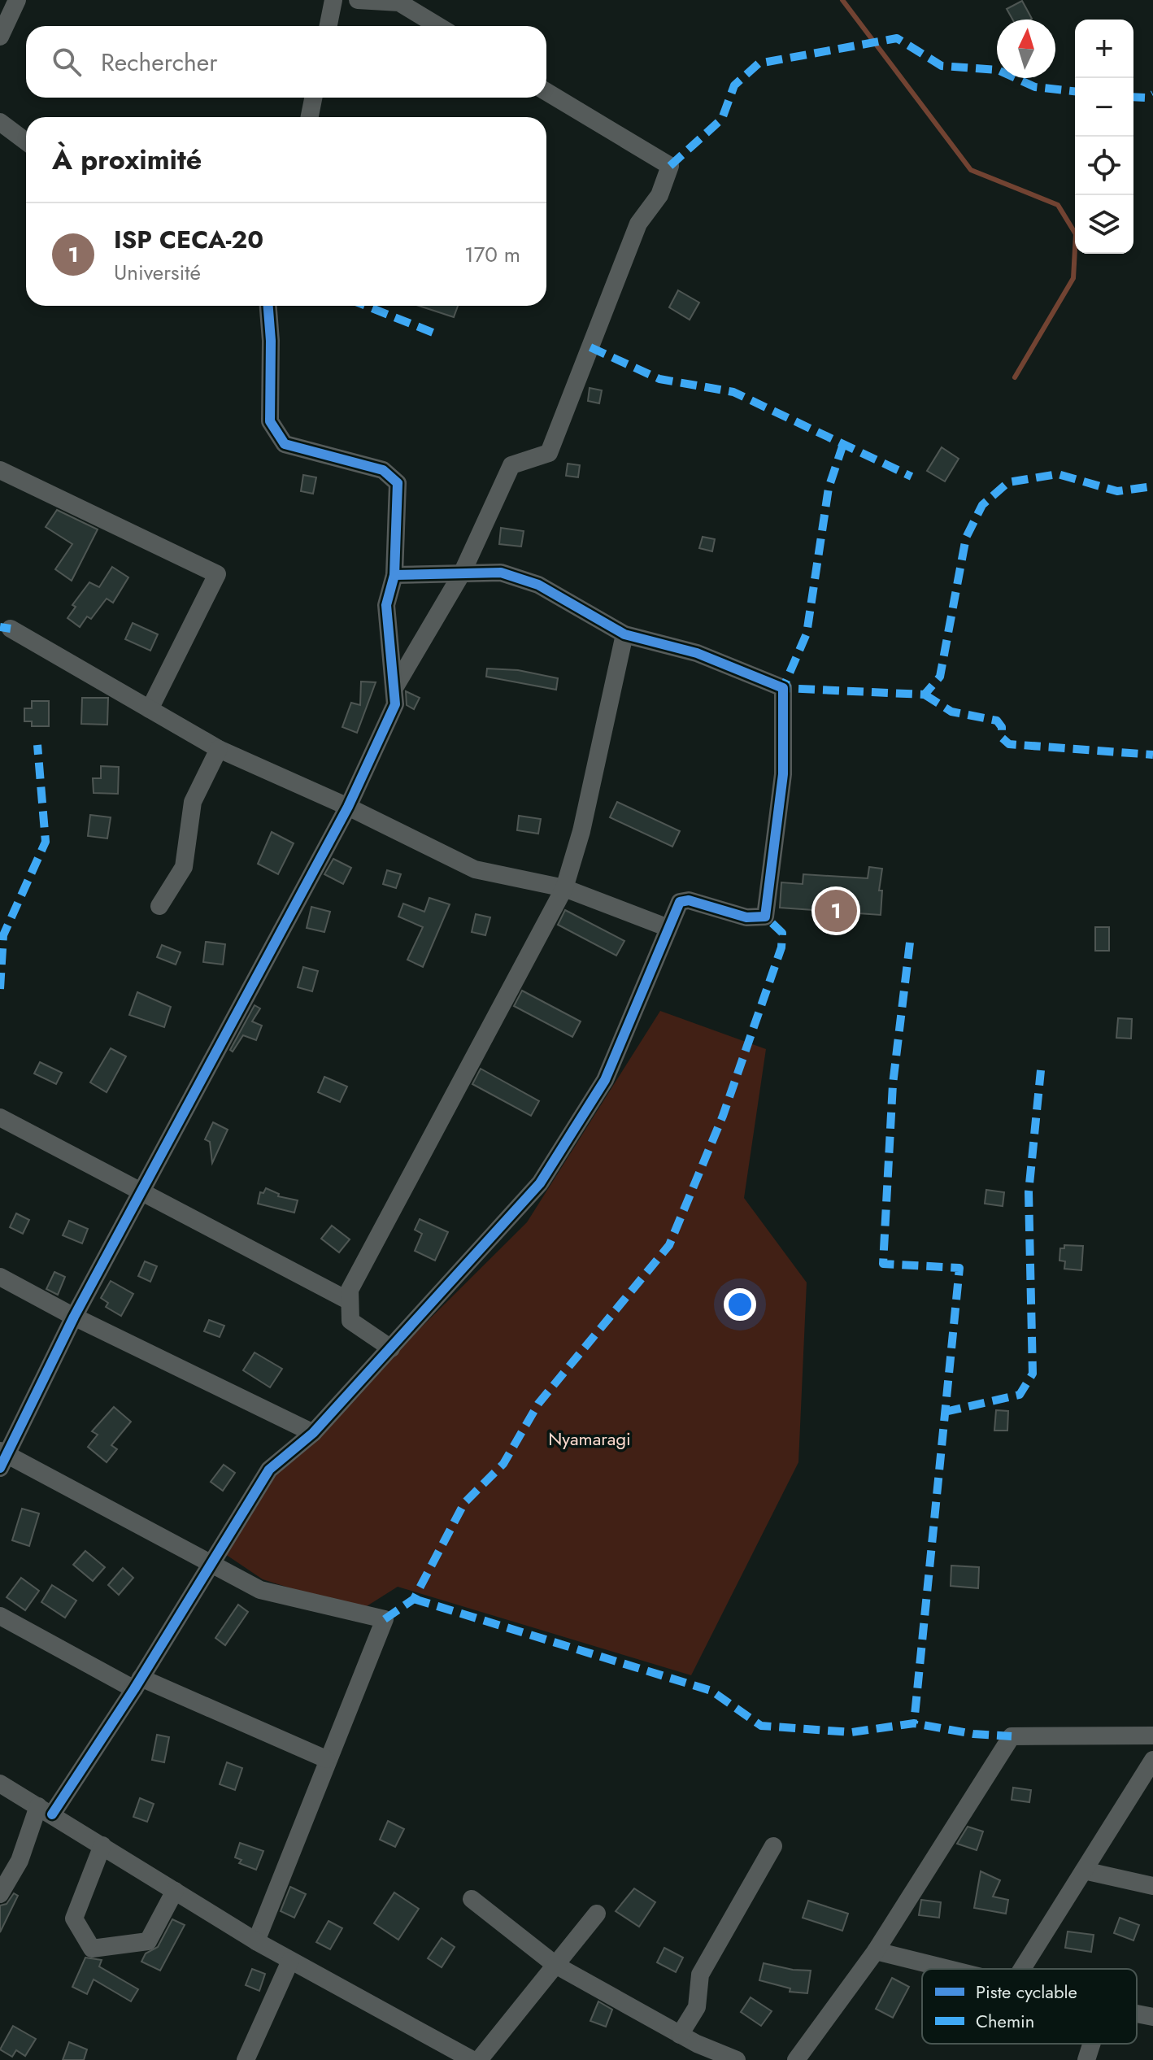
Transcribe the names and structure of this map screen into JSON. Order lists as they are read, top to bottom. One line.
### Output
{"parks":["Nyamaragi"],"legend":["Piste cyclable","Chemin"],"north":"top","page":{"map_buttons":["+","−"],"search":"Rechercher","heading":"À proximité","list":[{"mark":"1","name":"ISP CECA-20","note":"Université","value":"170 m"}],"pins":"1"}}
